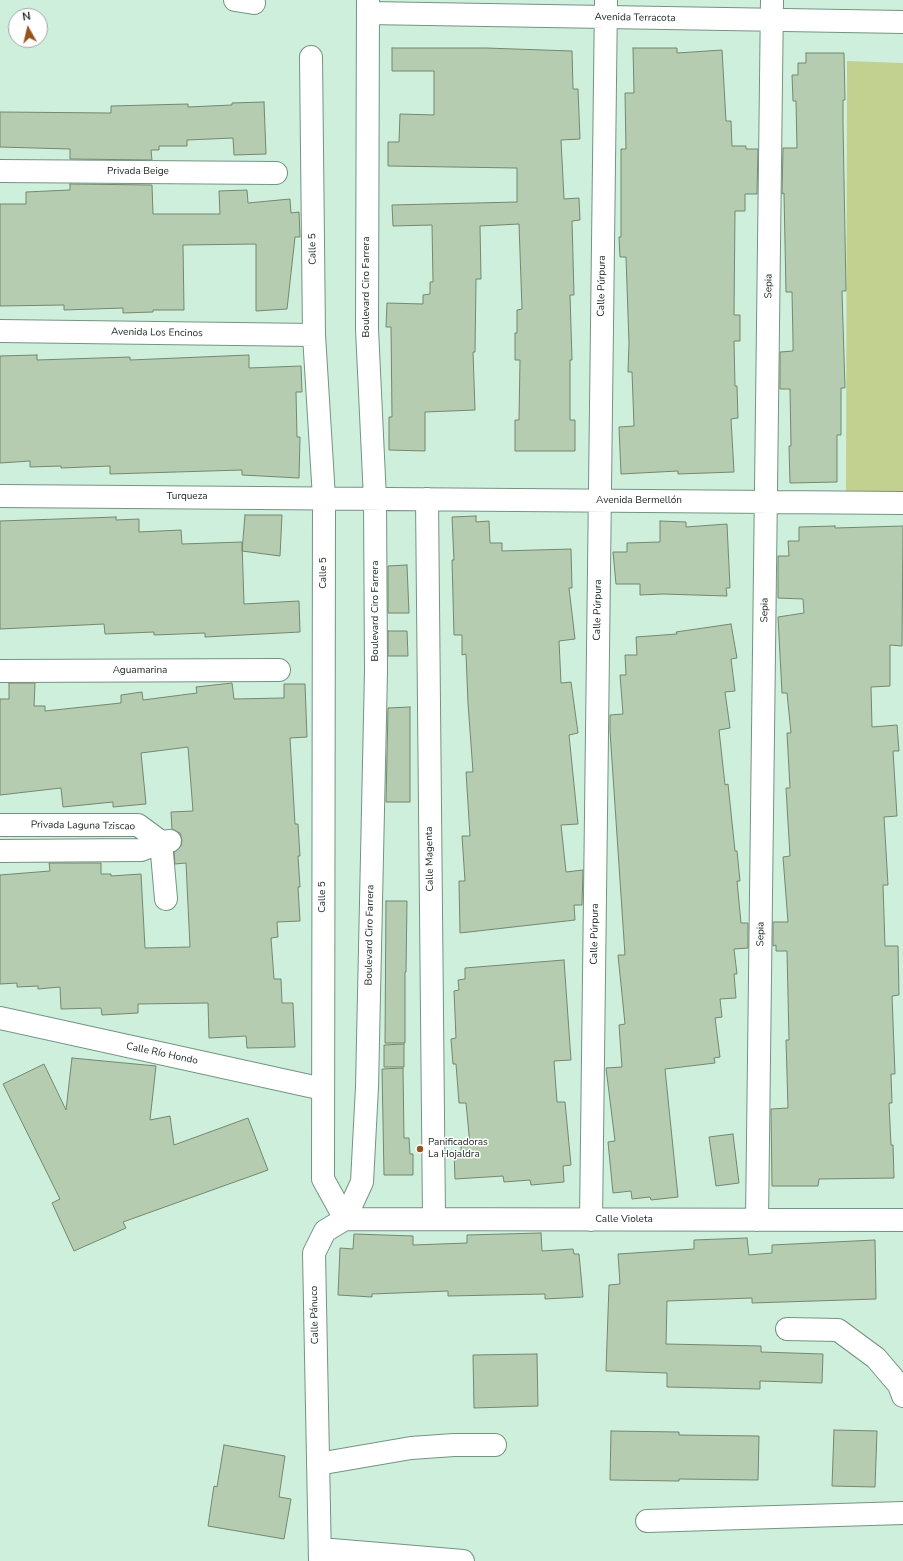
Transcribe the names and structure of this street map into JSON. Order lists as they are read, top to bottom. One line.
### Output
{"streets":{"street":["Avenida Terracota","Privada Beige","Calle 5","Calle Púrpura","Sepia","Boulevard Ciro Farrera","Avenida Los Encinos","Turqueza","Avenida Bermellón","Aguamarina","Privada Laguna Tziscao","Calle Magenta","Calle Río Hondo","Calle Violeta","Calle Pánuco"]},"crossings":[["Avenida Terracota","Calle Púrpura"],["Avenida Terracota","Sepia"],["Avenida Terracota","Boulevard Ciro Farrera"],["Calle 5","Avenida Los Encinos"],["Calle 5","Turqueza"],["Calle 5","Calle Río Hondo"],["Calle Púrpura","Avenida Bermellón"],["Calle Púrpura","Calle Violeta"],["Sepia","Avenida Bermellón"],["Sepia","Calle Violeta"],["Boulevard Ciro Farrera","Turqueza"],["Boulevard Ciro Farrera","Avenida Bermellón"],["Boulevard Ciro Farrera","Calle Violeta"],["Boulevard Ciro Farrera","Calle Pánuco"],["Turqueza","Avenida Bermellón"],["Avenida Bermellón","Calle Magenta"],["Calle Magenta","Calle Violeta"],["Calle Violeta","Calle Pánuco"]],"places":["Panificadoras La Hojaldra"],"north":"top"}
